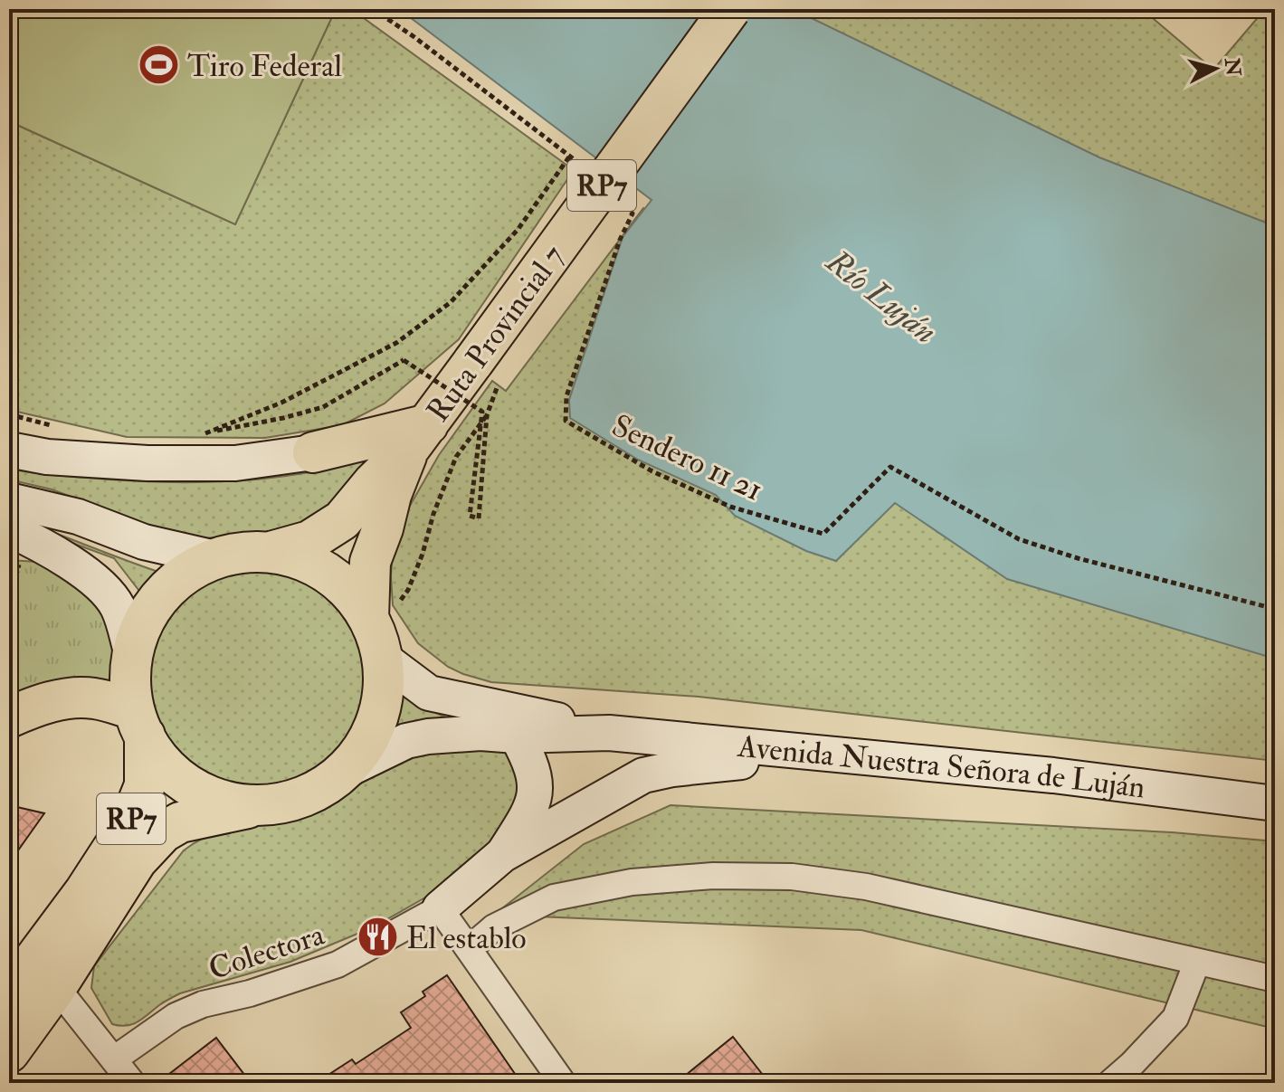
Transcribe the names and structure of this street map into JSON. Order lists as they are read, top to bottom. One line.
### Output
{"streets":{"main road":["RP7","Ruta Provincial 7","Avenida Nuestra Señora de Luján"],"street":["Colectora"],"path":["Sendero 11 21"]},"crossings":[["RP7","Ruta Provincial 7"],["RP7","Avenida Nuestra Señora de Luján"],["Ruta Provincial 7","Avenida Nuestra Señora de Luján"]],"water":["Río Luján"],"places":{"sports":["Tiro Federal"],"restaurant":["El establo"]},"north":"right"}
